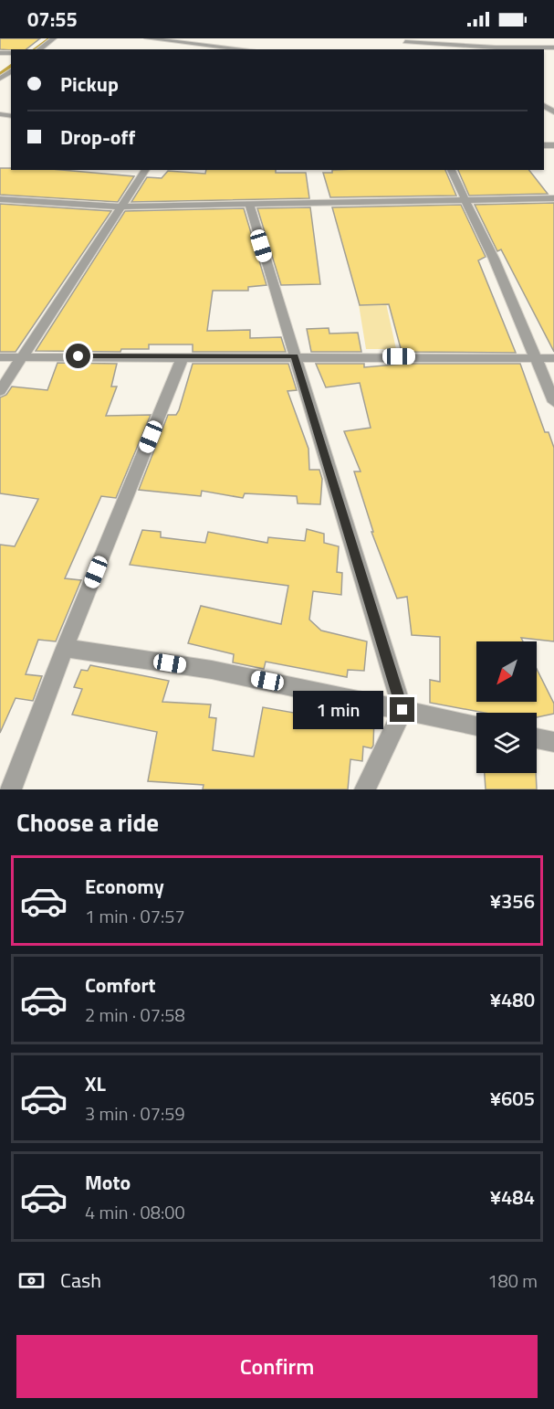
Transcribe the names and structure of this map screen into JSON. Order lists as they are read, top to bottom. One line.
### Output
{"north":"bottom left","page":{"status":"07:55","banner":["Pickup","Drop-off"],"bubble":"1 min","heading":"Choose a ride","list":[{"name":"Economy","note":"1 min · 07:57","value":"¥356"},{"name":"Comfort","note":"2 min · 07:58","value":"¥480"},{"name":"XL","note":"3 min · 07:59","value":"¥605"},{"name":"Moto","note":"4 min · 08:00","value":"¥484"}],"pay":["Cash","180 m"],"buttons":"Confirm"}}
